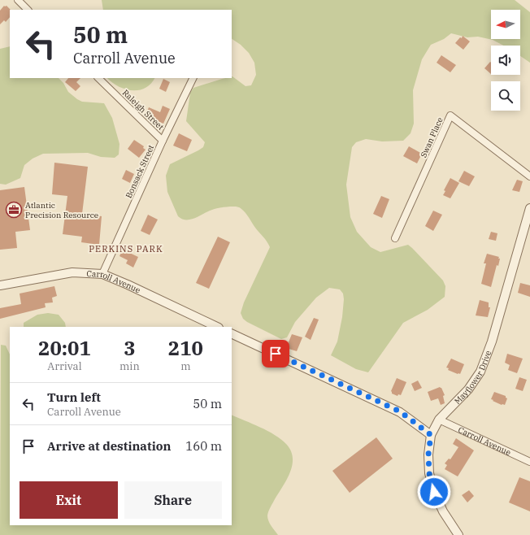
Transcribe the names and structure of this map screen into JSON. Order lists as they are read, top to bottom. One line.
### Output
{"streets":{"street":["Raleigh Street","Swan Place","Bonsack Street","Carroll Avenue","Mayflower Drive"]},"crossings":[["Raleigh Street","Bonsack Street"],["Bonsack Street","Carroll Avenue"],["Carroll Avenue","Mayflower Drive"]],"districts":["PERKINS PARK"],"places":{"office":["Atlantic Precision Resource"]},"north":"left","page":{"turn":["50 m","Carroll Avenue"],"eta":["20:01","Arrival","3","min","210","m"],"list":[{"name":"Turn left","note":"Carroll Avenue","value":"50 m"},{"name":"Arrive at destination","value":"160 m"}],"buttons":["Exit","Share"]}}
